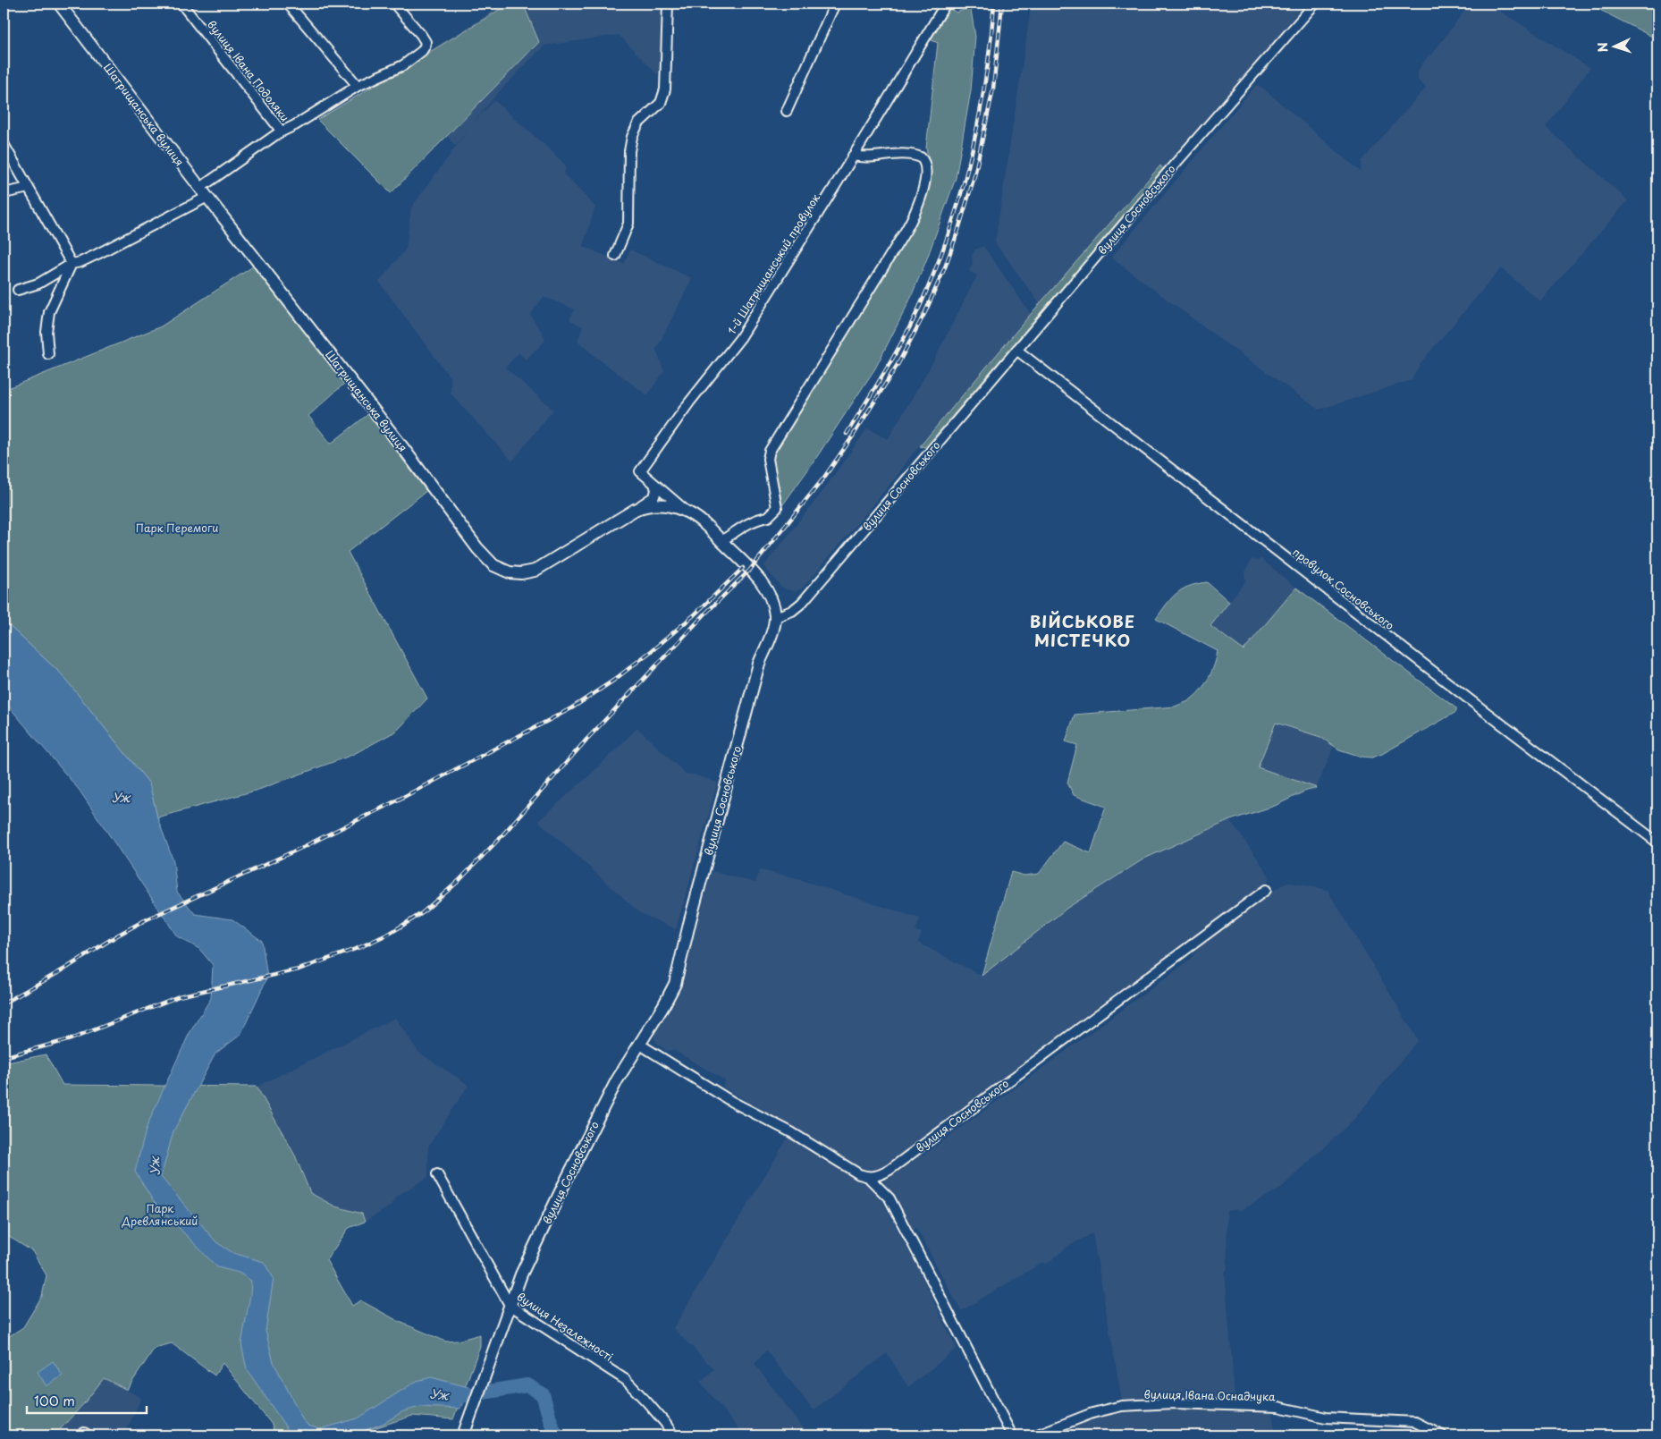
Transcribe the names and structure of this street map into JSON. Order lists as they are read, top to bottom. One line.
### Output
{"streets":{"street":["вулиця Івана Подоляки","Шатрищанська вулиця","вулиця Сосновського","1-й Шатрищанський провулок","провулок Сосновського","вулиця Незалежності","вулиця Івана Оснадчука"]},"crossings":[["Шатрищанська вулиця","вулиця Сосновського"],["Шатрищанська вулиця","1-й Шатрищанський провулок"],["вулиця Сосновського","провулок Сосновського"],["вулиця Сосновського","вулиця Незалежності"]],"districts":["ВІЙСЬКОВЕ МІСТЕЧКО"],"water":["Уж"],"parks":["Парк Перемоги","Парк Древлянський"],"scale_bar":"100 m","north":"left"}
